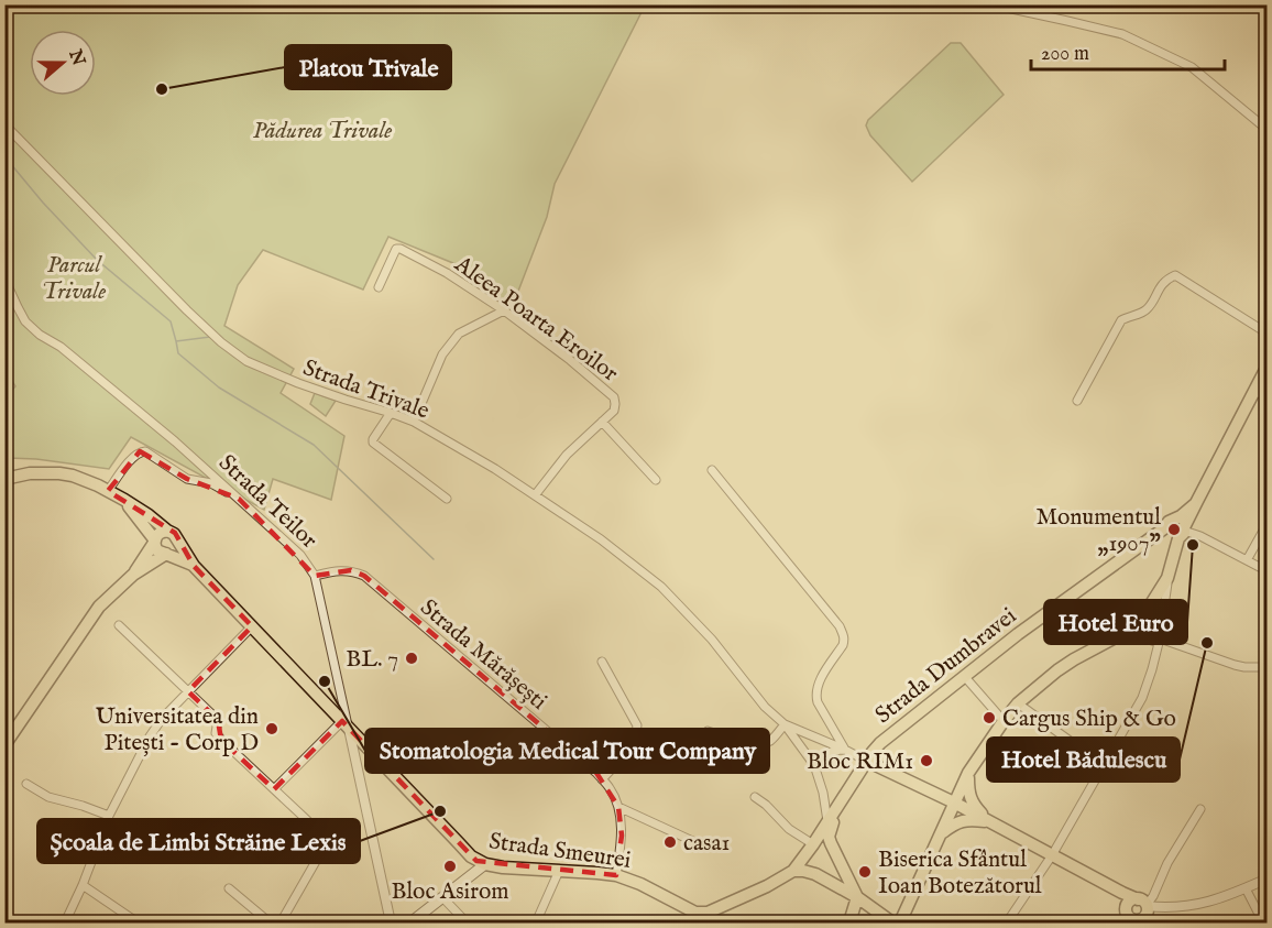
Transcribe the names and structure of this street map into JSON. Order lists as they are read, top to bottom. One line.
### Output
{"streets":{"main road":["Strada Dumbravei","Strada Smeurei"],"street":["Aleea Poarta Eroilor","Strada Trivale","Strada Teilor","Strada Mărășești"]},"crossings":[["Aleea Poarta Eroilor","Strada Trivale"],["Strada Trivale","Strada Dumbravei"],["Strada Trivale","Strada Smeurei"],["Strada Teilor","Strada Mărășești"],["Strada Teilor","Strada Smeurei"],["Strada Mărășești","Strada Smeurei"],["Strada Dumbravei","Strada Smeurei"]],"parks":["Pădurea Trivale","Parcul Trivale"],"places":["Platou Trivale","Monumentul „1907”","Hotel Euro","Hotel Bădulescu","BL. 7","Stomatologia Medical Tour Company","Cargus Ship & Go","Universitatea din Pitești - Corp D","Bloc RIM1","Școala de Limbi Străine Lexis","casa1","Bloc Asirom","Biserica Sfântul Ioan Botezătorul"],"scale_bar":"200 m","north":"right"}
